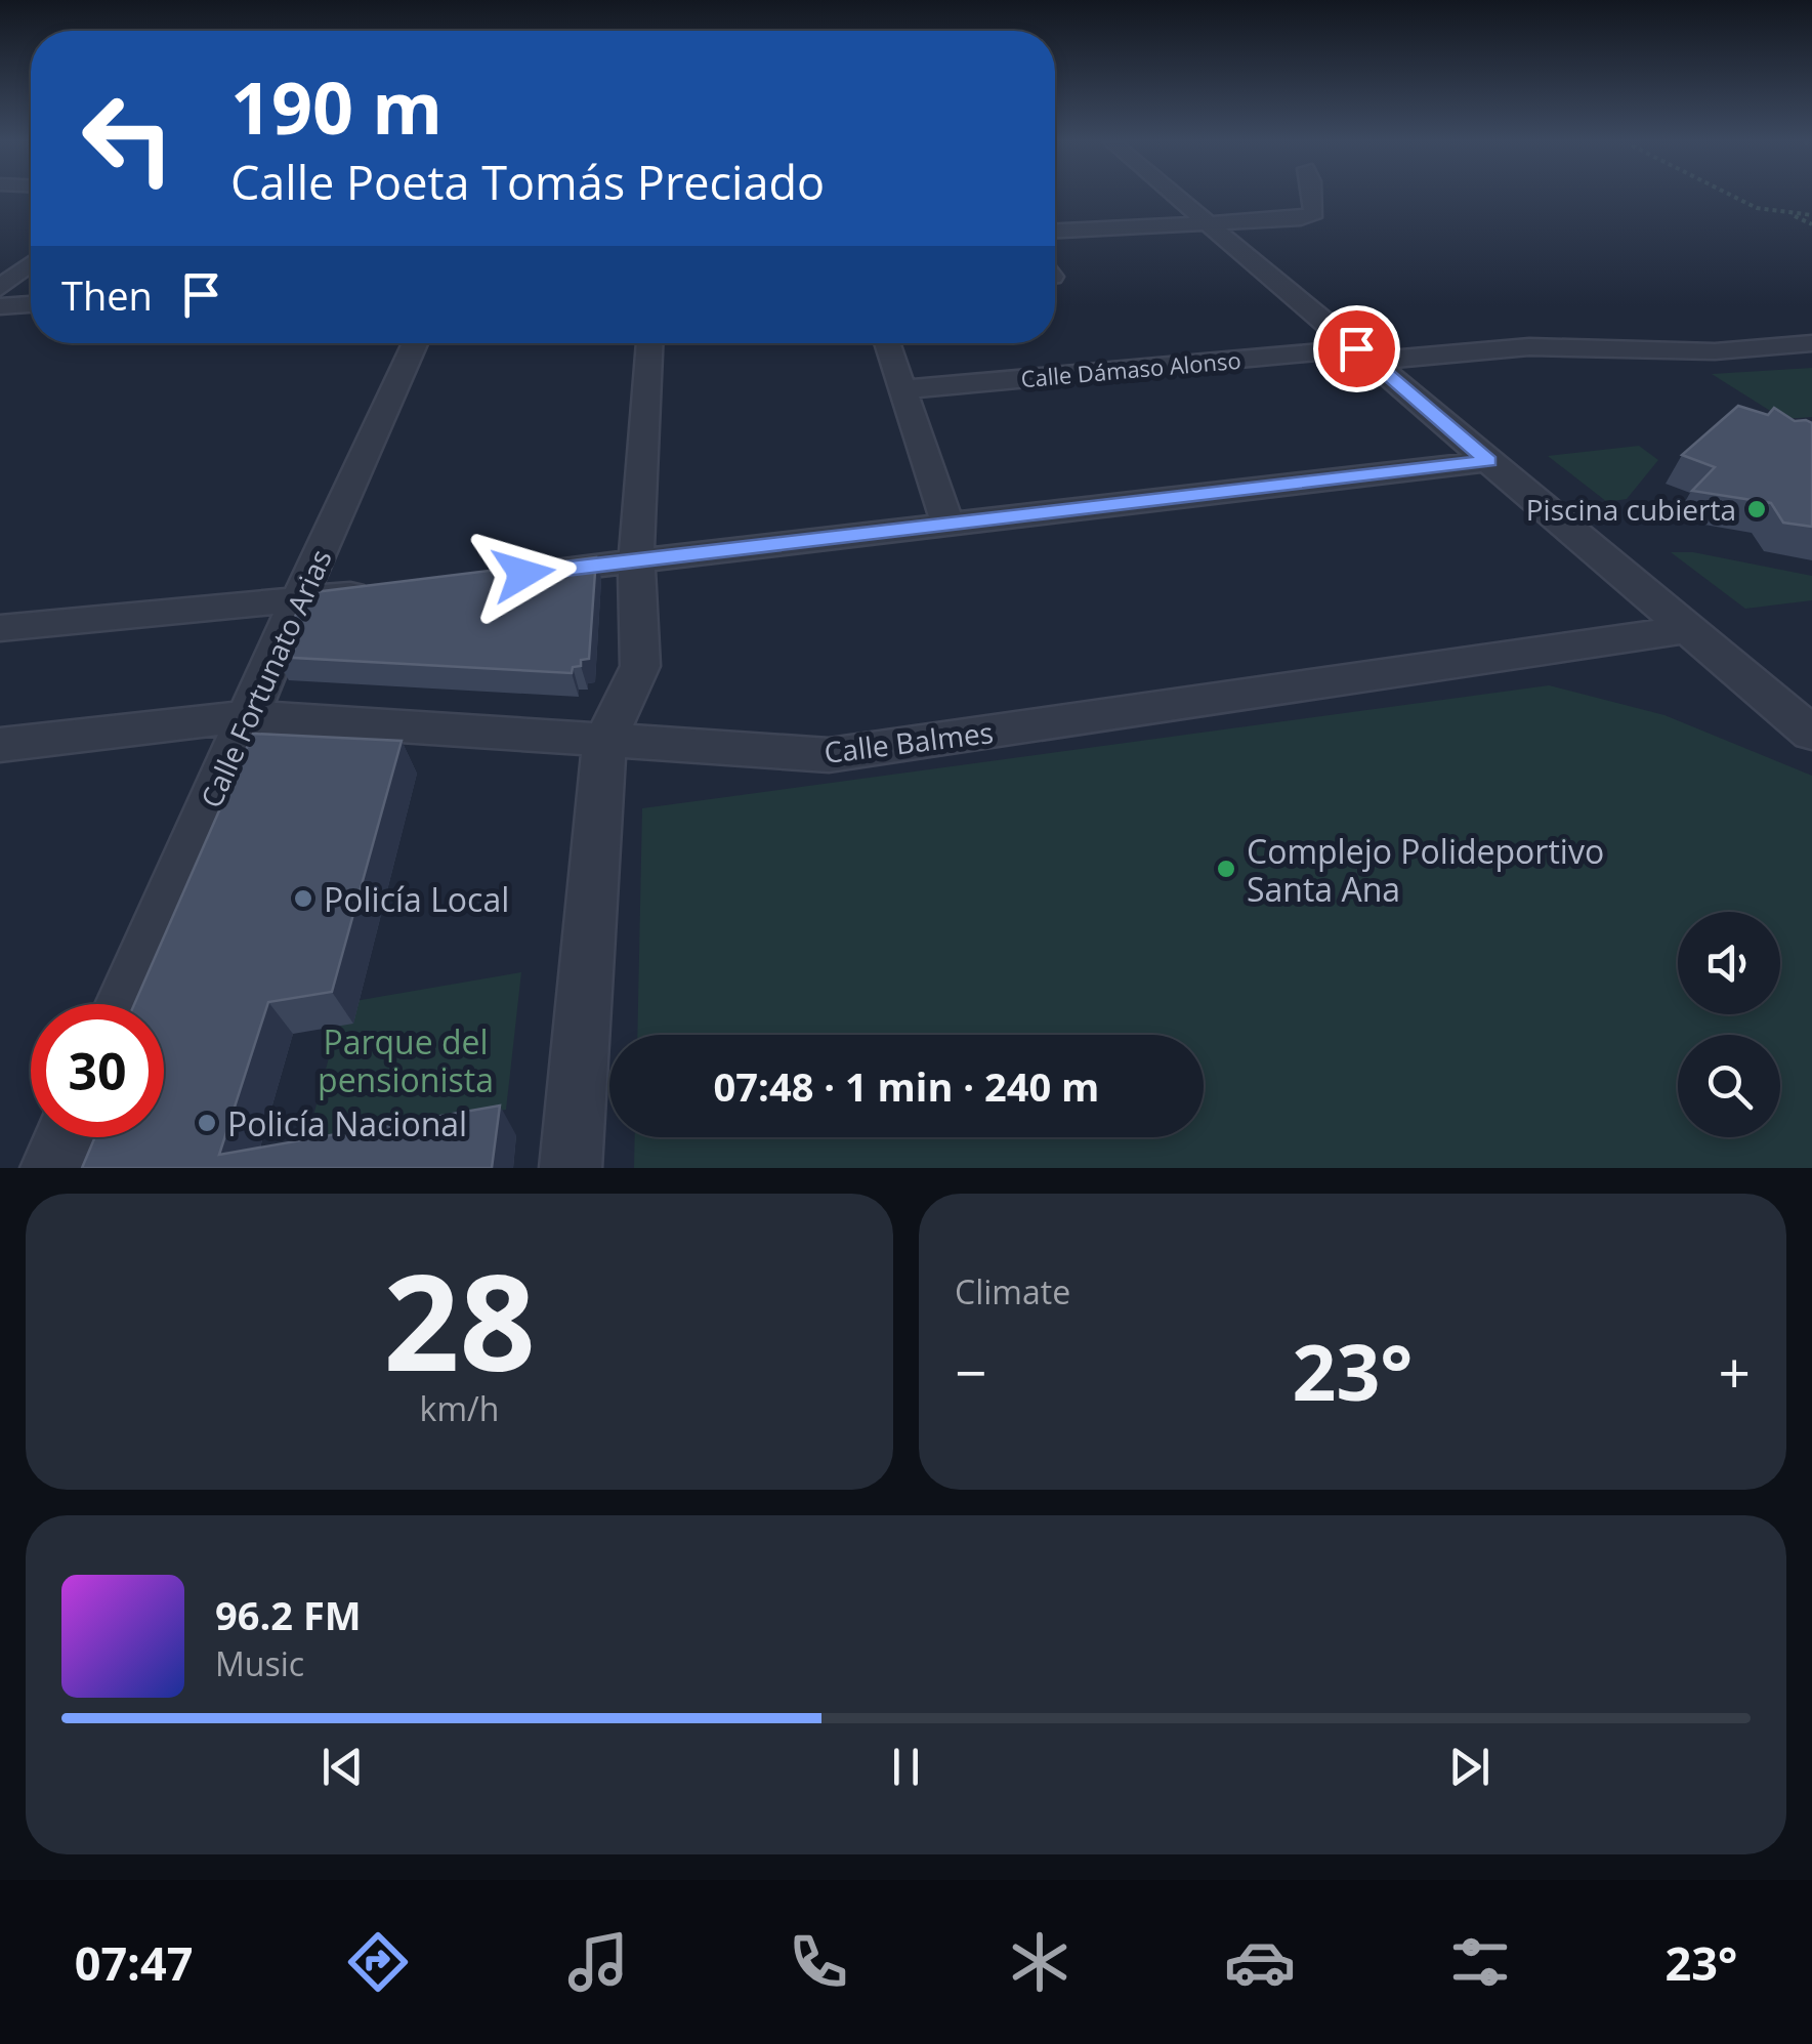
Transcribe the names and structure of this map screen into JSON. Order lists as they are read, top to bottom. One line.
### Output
{"streets":{"street":["Calle Dámaso Alonso","Calle Fortunato Arias","Calle Balmes"]},"crossings":[["Calle Fortunato Arias","Calle Balmes"]],"parks":["Parque del pensionista"],"places":["Piscina cubierta","Complejo Polideportivo Santa Ana","Policía Local","Policía Nacional"],"page":{"turn":["190 m","Calle Poeta Tomás Preciado"],"then":"Then","limit":"30","trip":"07:48 · 1 min · 240 m","tile":[["28","km/h"],"Climate"],"heat":["−","23°","+"],"song":["96.2 FM","Music"],"tabs":["07:47","23°"]}}
